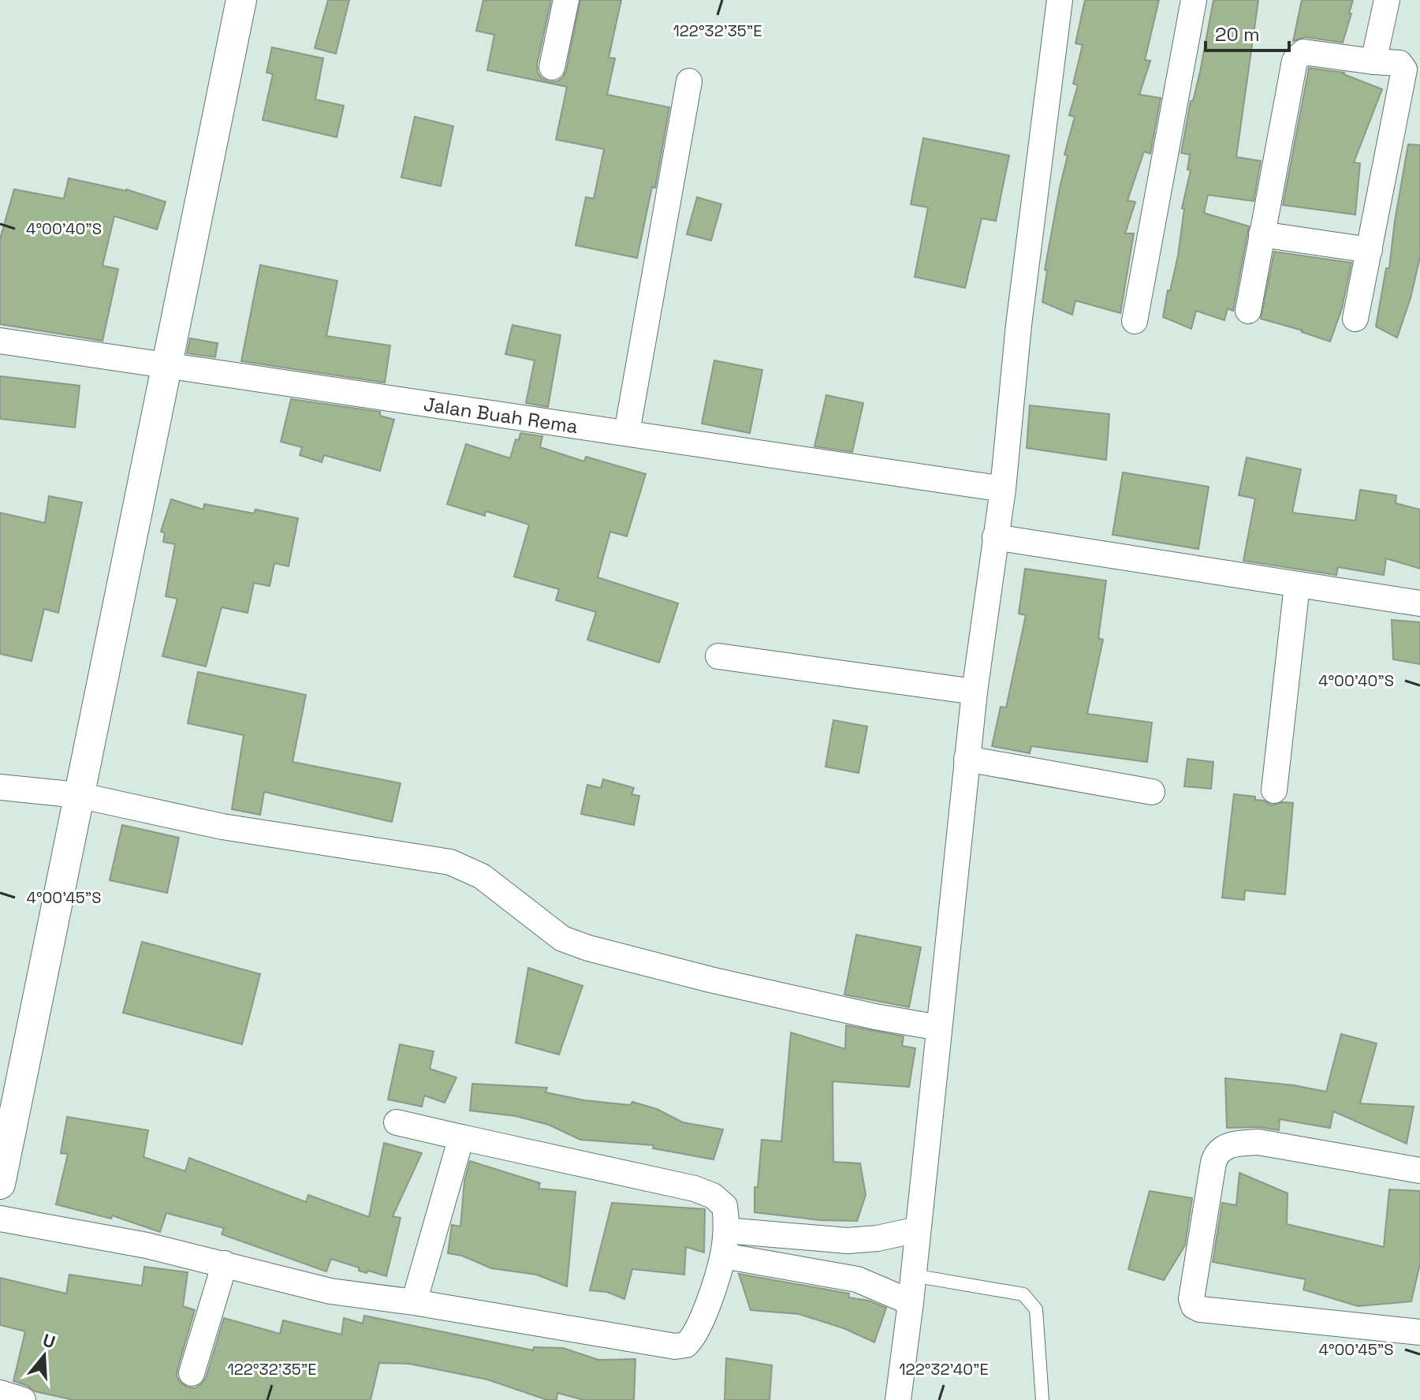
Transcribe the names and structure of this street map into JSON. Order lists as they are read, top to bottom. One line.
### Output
{"streets":{"street":["Jalan Buah Rema"]},"scale_bar":"20 m","north":"top","coordinates":["122°32'35\"E","4°00'40\"S","4°00'45\"S","122°32'40\"E"]}
